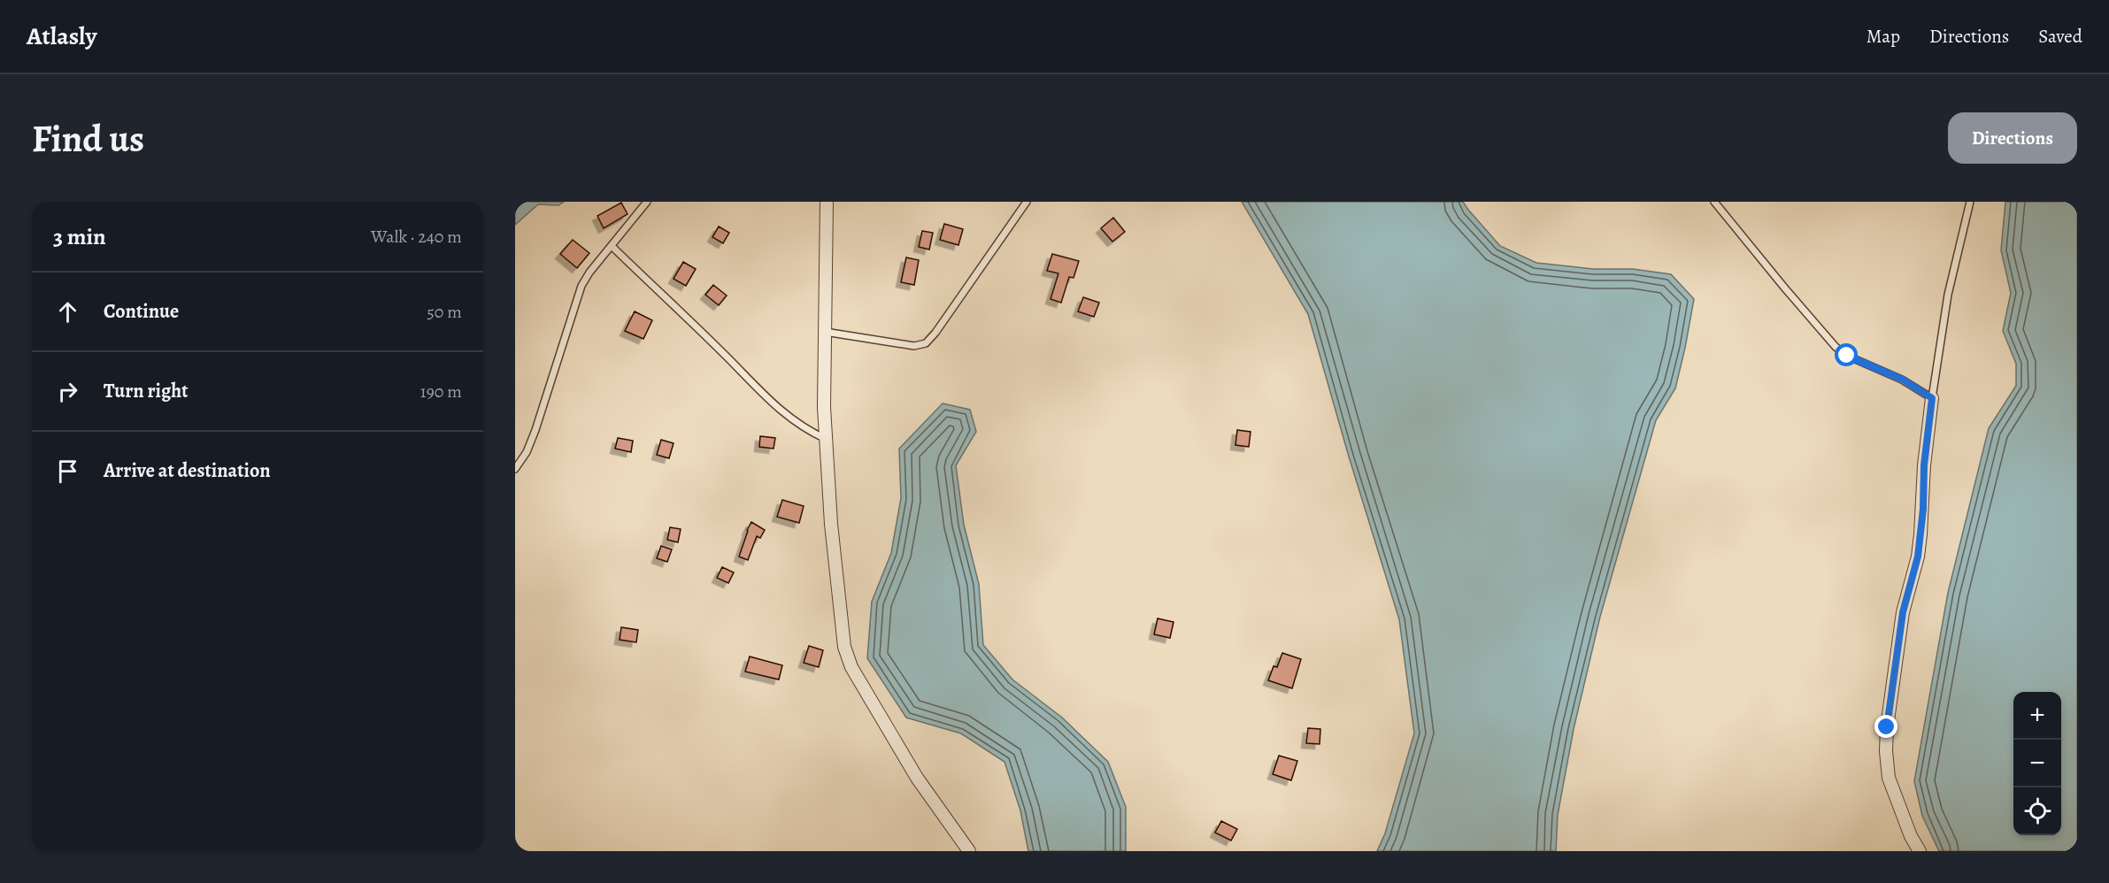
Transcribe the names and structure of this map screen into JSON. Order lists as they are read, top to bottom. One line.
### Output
{"page":{"header":"Atlasly","nav":["Map","Directions","Saved"],"buttons":"Directions","title":"Find us","heading":["3 min","Walk · 240 m"],"list":[["Continue","50 m"],["Turn right","190 m"],"Arrive at destination"],"map_buttons":["+","−"]}}
